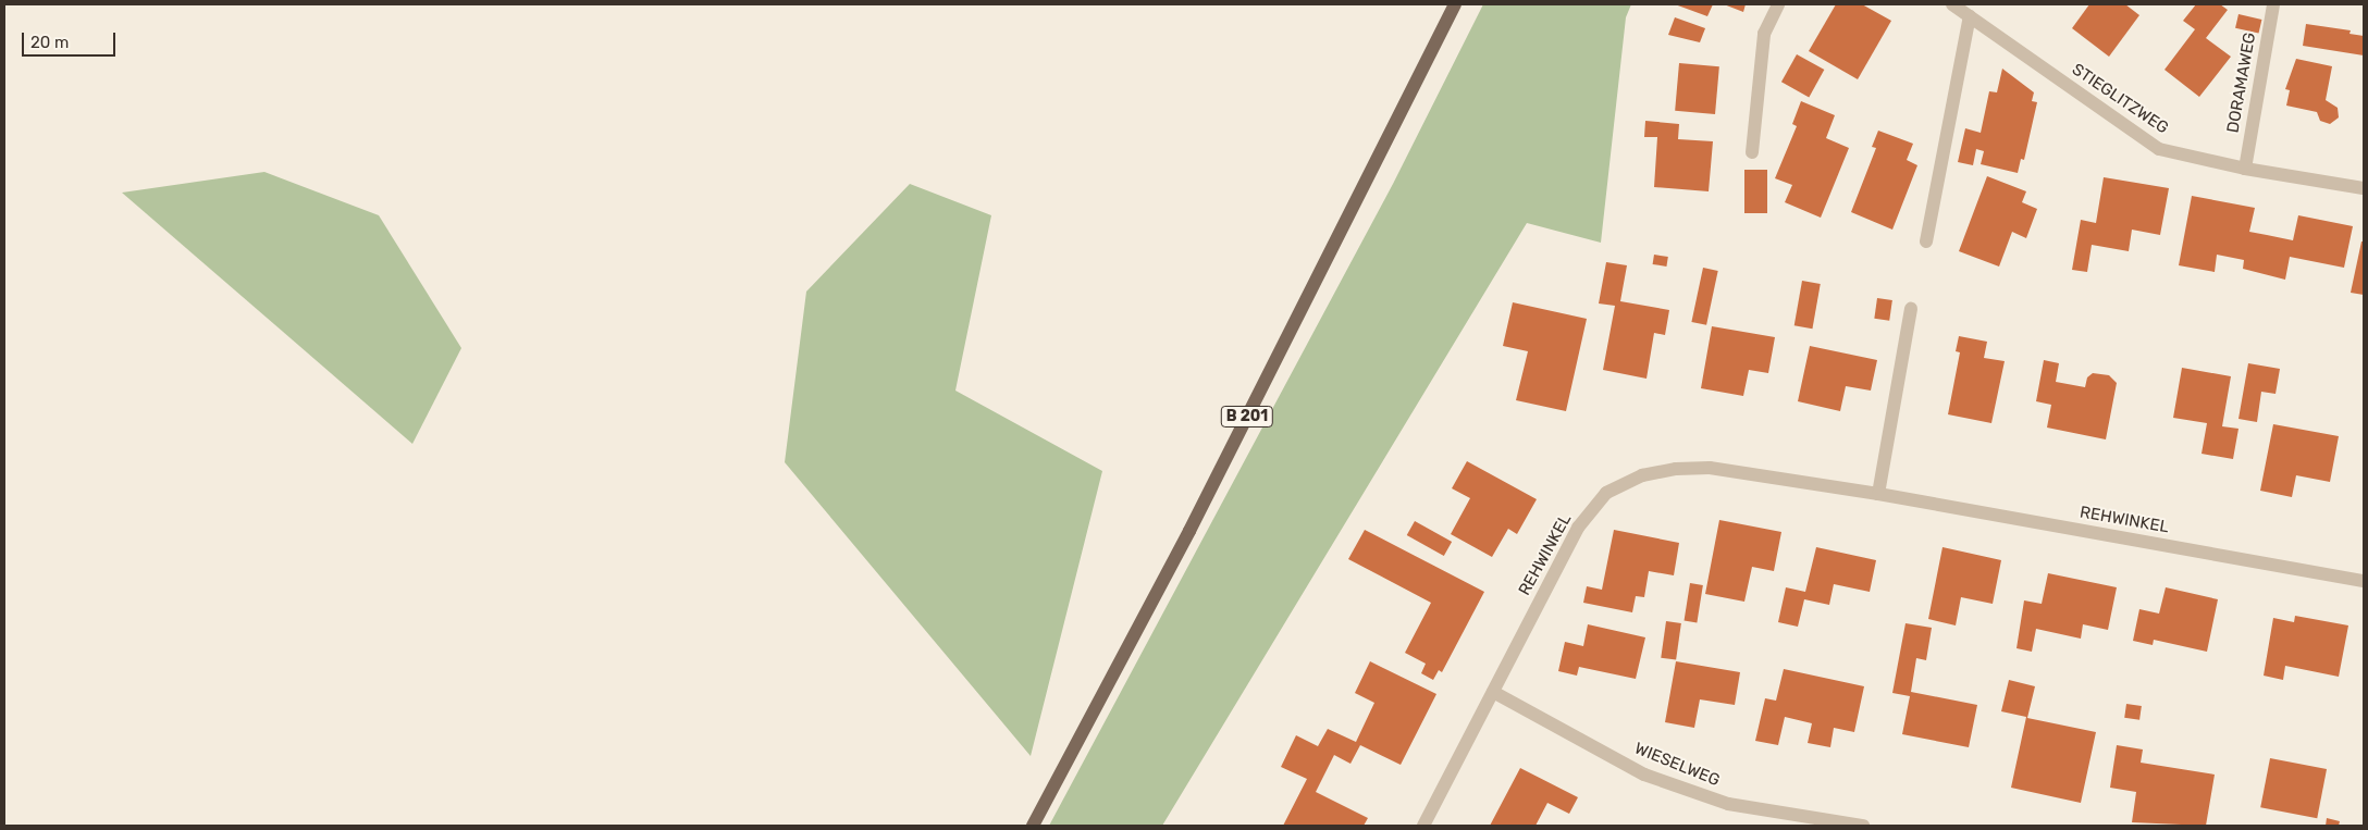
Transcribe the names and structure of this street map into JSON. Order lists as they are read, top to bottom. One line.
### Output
{"streets":{"main road":["B 201"],"street":["DORAMAWEG","STIEGLITZWEG","REHWINKEL","WIESELWEG"]},"crossings":[["DORAMAWEG","STIEGLITZWEG"],["REHWINKEL","WIESELWEG"]],"scale_bar":"20 m"}
